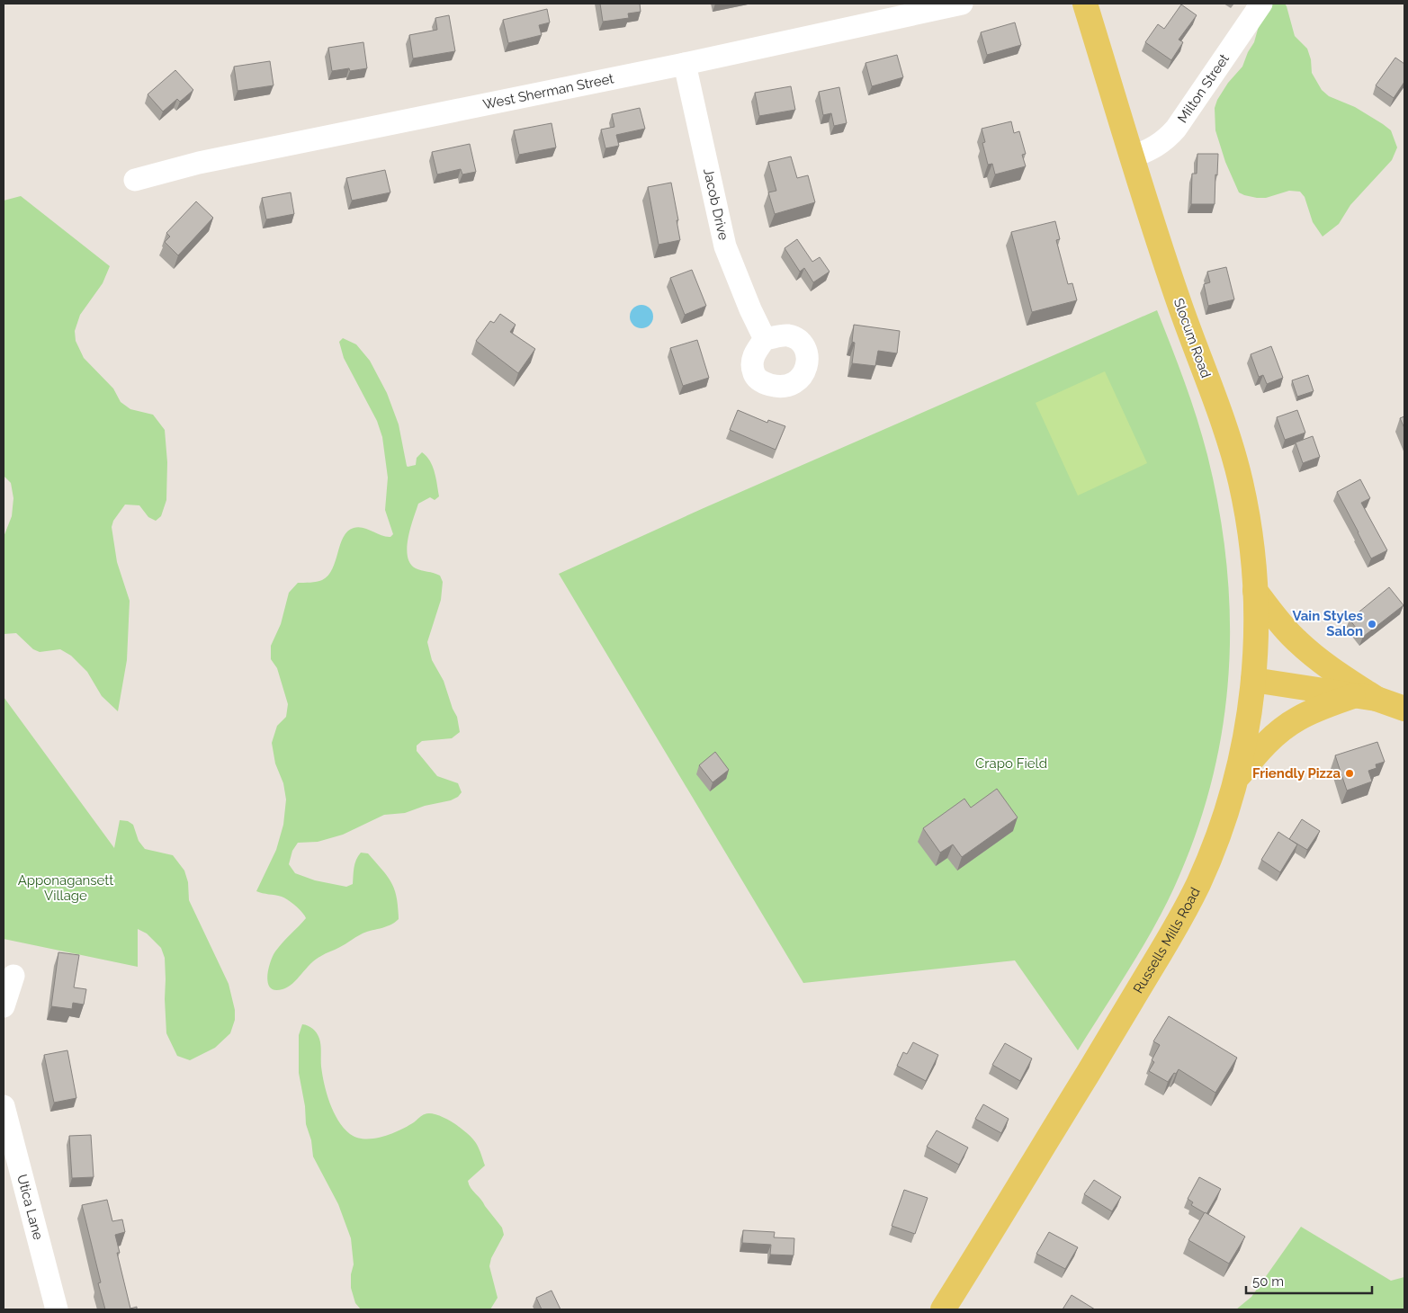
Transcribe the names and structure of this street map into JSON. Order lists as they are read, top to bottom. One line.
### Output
{"streets":{"main road":["Slocum Road","Russells Mills Road"],"street":["Milton Street","West Sherman Street","Jacob Drive","Utica Lane"]},"crossings":[["Milton Street","Slocum Road"],["West Sherman Street","Jacob Drive"],["Slocum Road","Russells Mills Road"]],"parks":["Crapo Field","Apponagansett Village"],"places":["Vain Styles Salon","Friendly Pizza"],"scale_bar":"50 m"}
